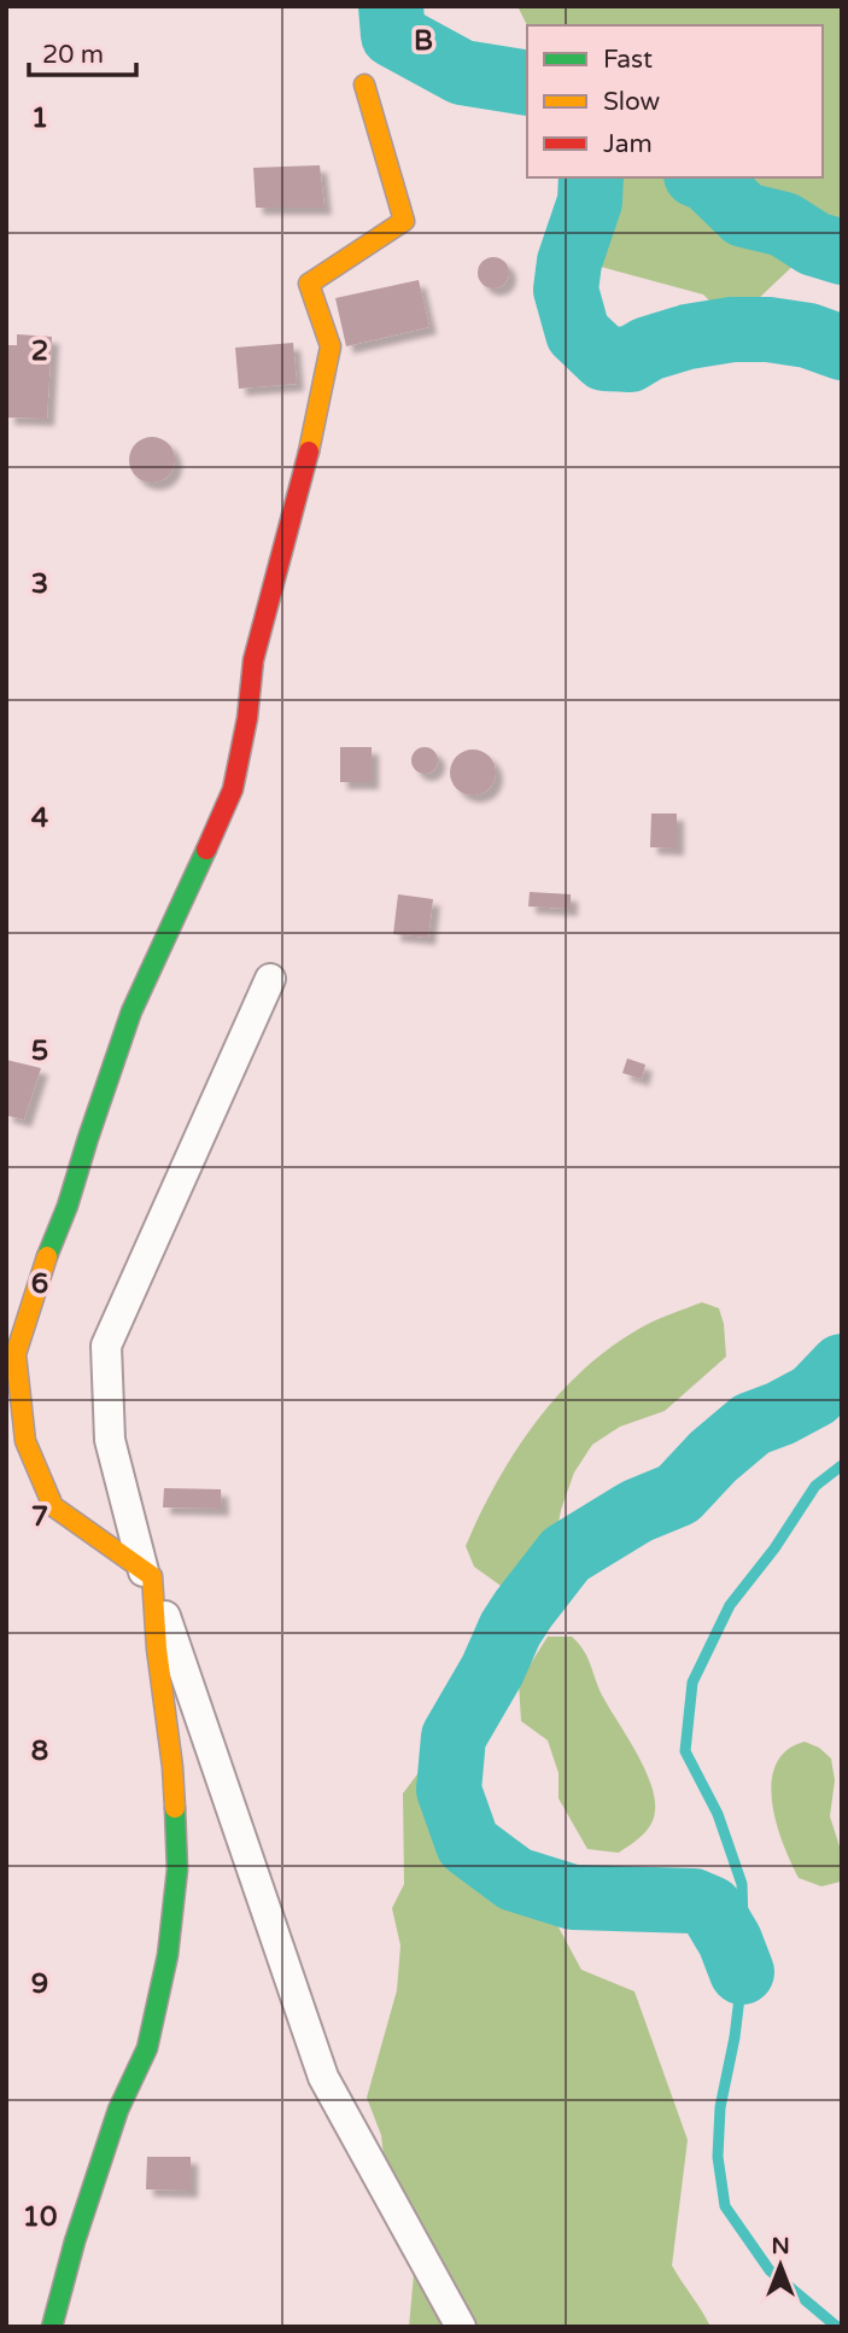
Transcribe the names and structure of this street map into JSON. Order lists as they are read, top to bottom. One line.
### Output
{"legend":["Fast","Slow","Jam"],"scale_bar":"20 m","north":"top","grid":{"columns":["B"],"rows":["1","2","3","4","5","6","7","8","9","10"]}}
